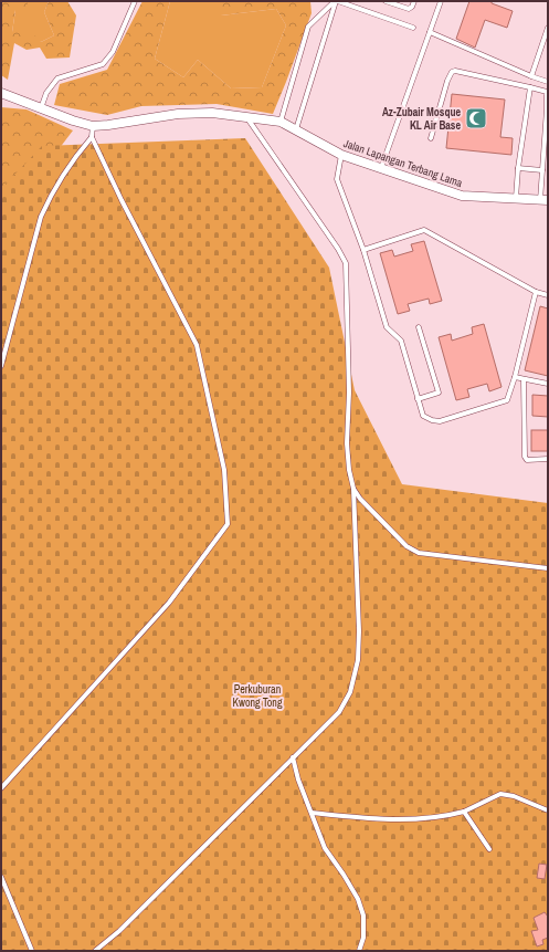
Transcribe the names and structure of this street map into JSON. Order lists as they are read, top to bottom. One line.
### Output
{"streets":{"street":["Jalan Lapangan Terbang Lama"]},"parks":["Perkuburan Kwong Tong"],"places":{"mosque":["Az-Zubair Mosque KL Air Base"]}}
